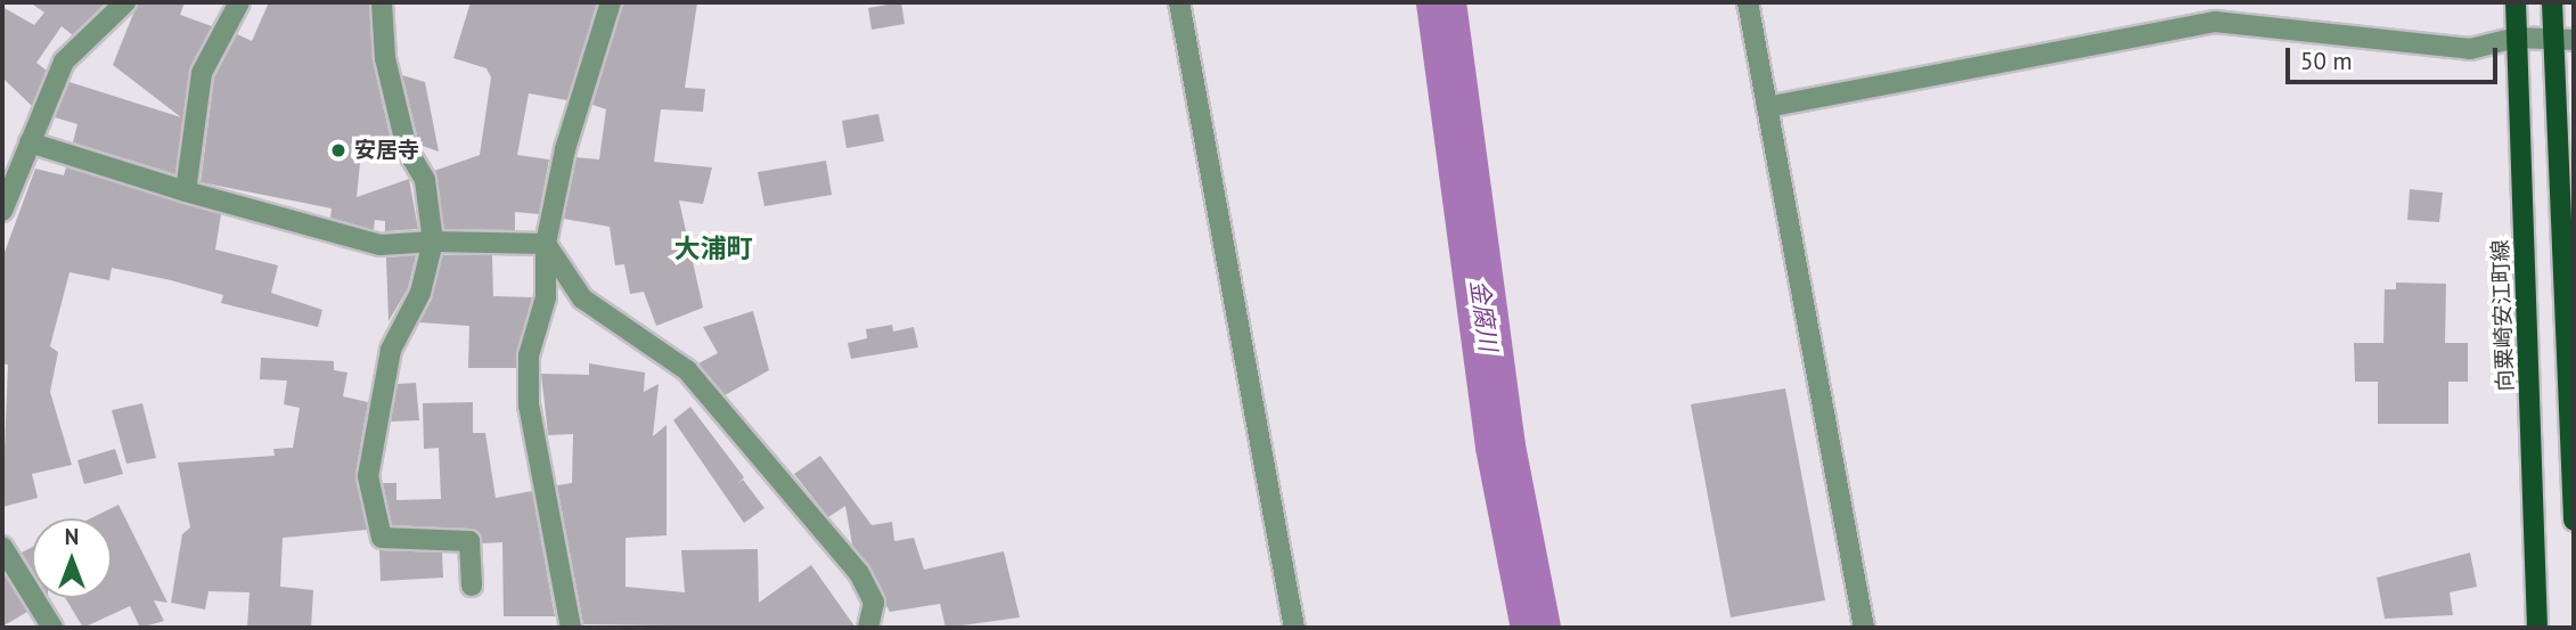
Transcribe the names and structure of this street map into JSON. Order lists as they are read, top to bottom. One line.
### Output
{"streets":{"main road":["向粟崎安江町線"]},"districts":["大浦町"],"water":["金腐川"],"places":["安居寺"],"scale_bar":"50 m","north":"top"}
